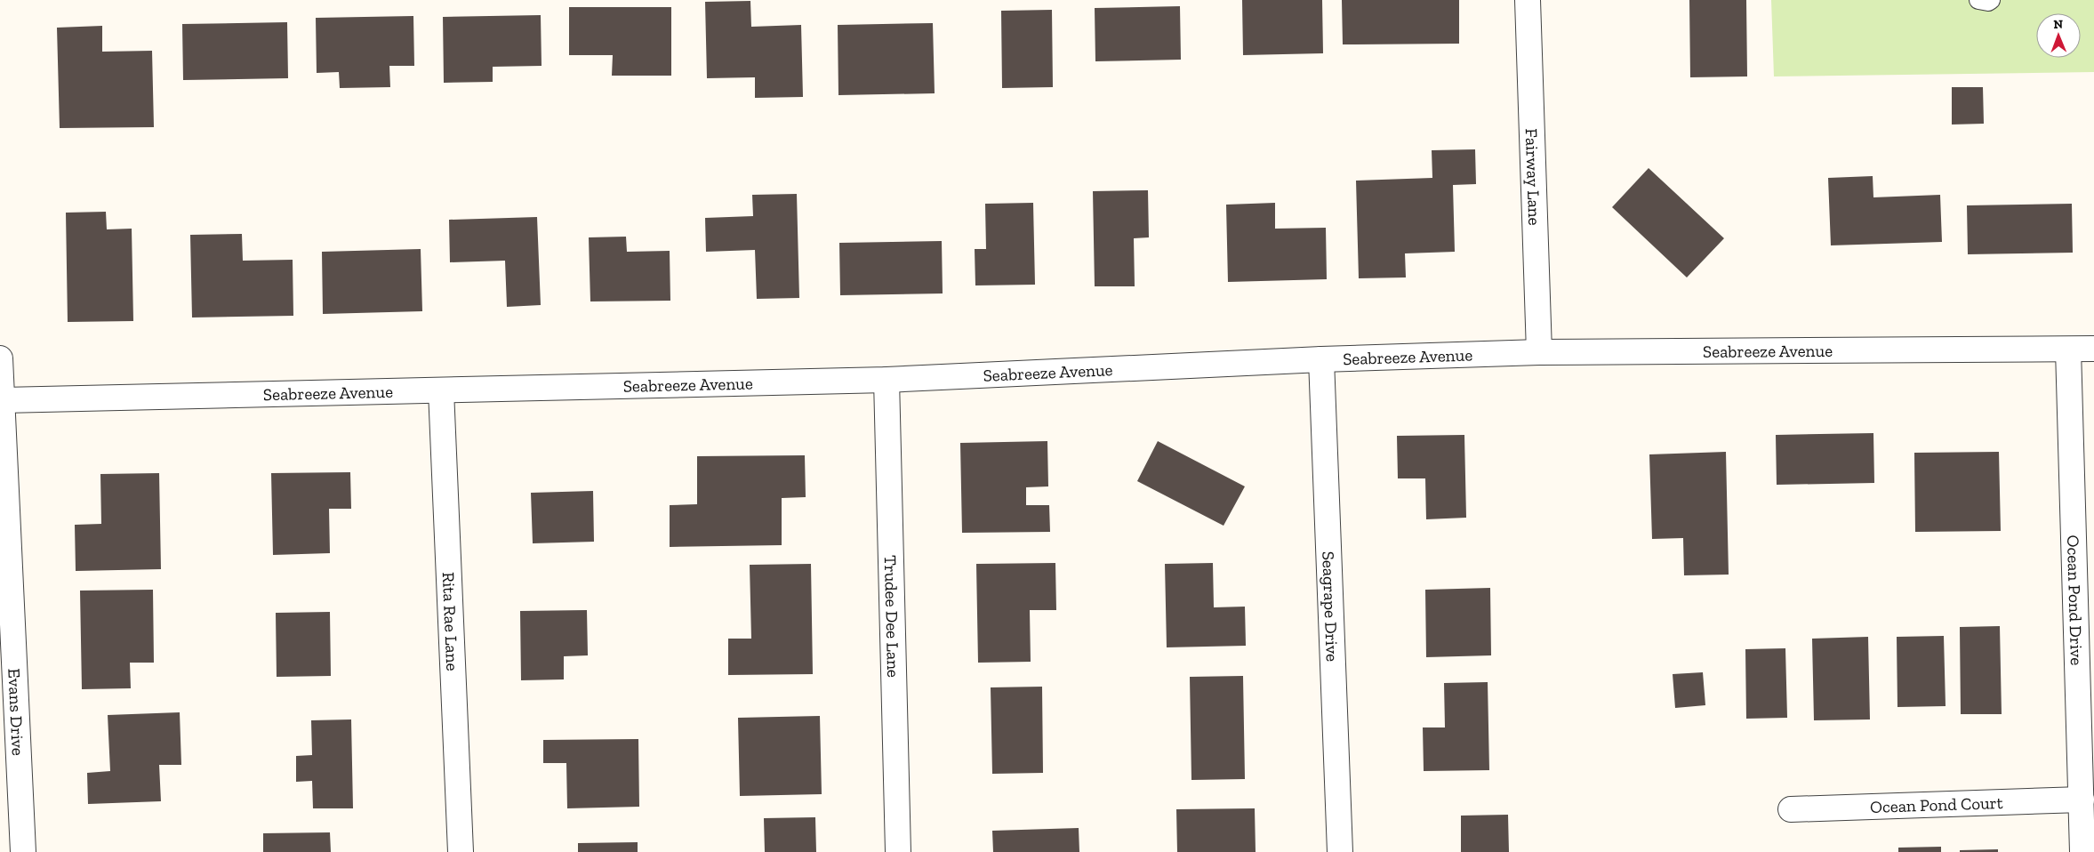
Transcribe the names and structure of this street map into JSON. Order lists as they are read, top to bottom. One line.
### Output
{"streets":{"street":["Fairway Lane","Seabreeze Avenue","Ocean Pond Drive","Seagrape Drive","Trudee Dee Lane","Rita Rae Lane","Evans Drive","Ocean Pond Court"]},"crossings":[["Fairway Lane","Seabreeze Avenue"],["Seabreeze Avenue","Ocean Pond Drive"],["Seabreeze Avenue","Seagrape Drive"],["Seabreeze Avenue","Trudee Dee Lane"],["Seabreeze Avenue","Rita Rae Lane"],["Seabreeze Avenue","Evans Drive"],["Ocean Pond Drive","Ocean Pond Court"]],"north":"top"}
